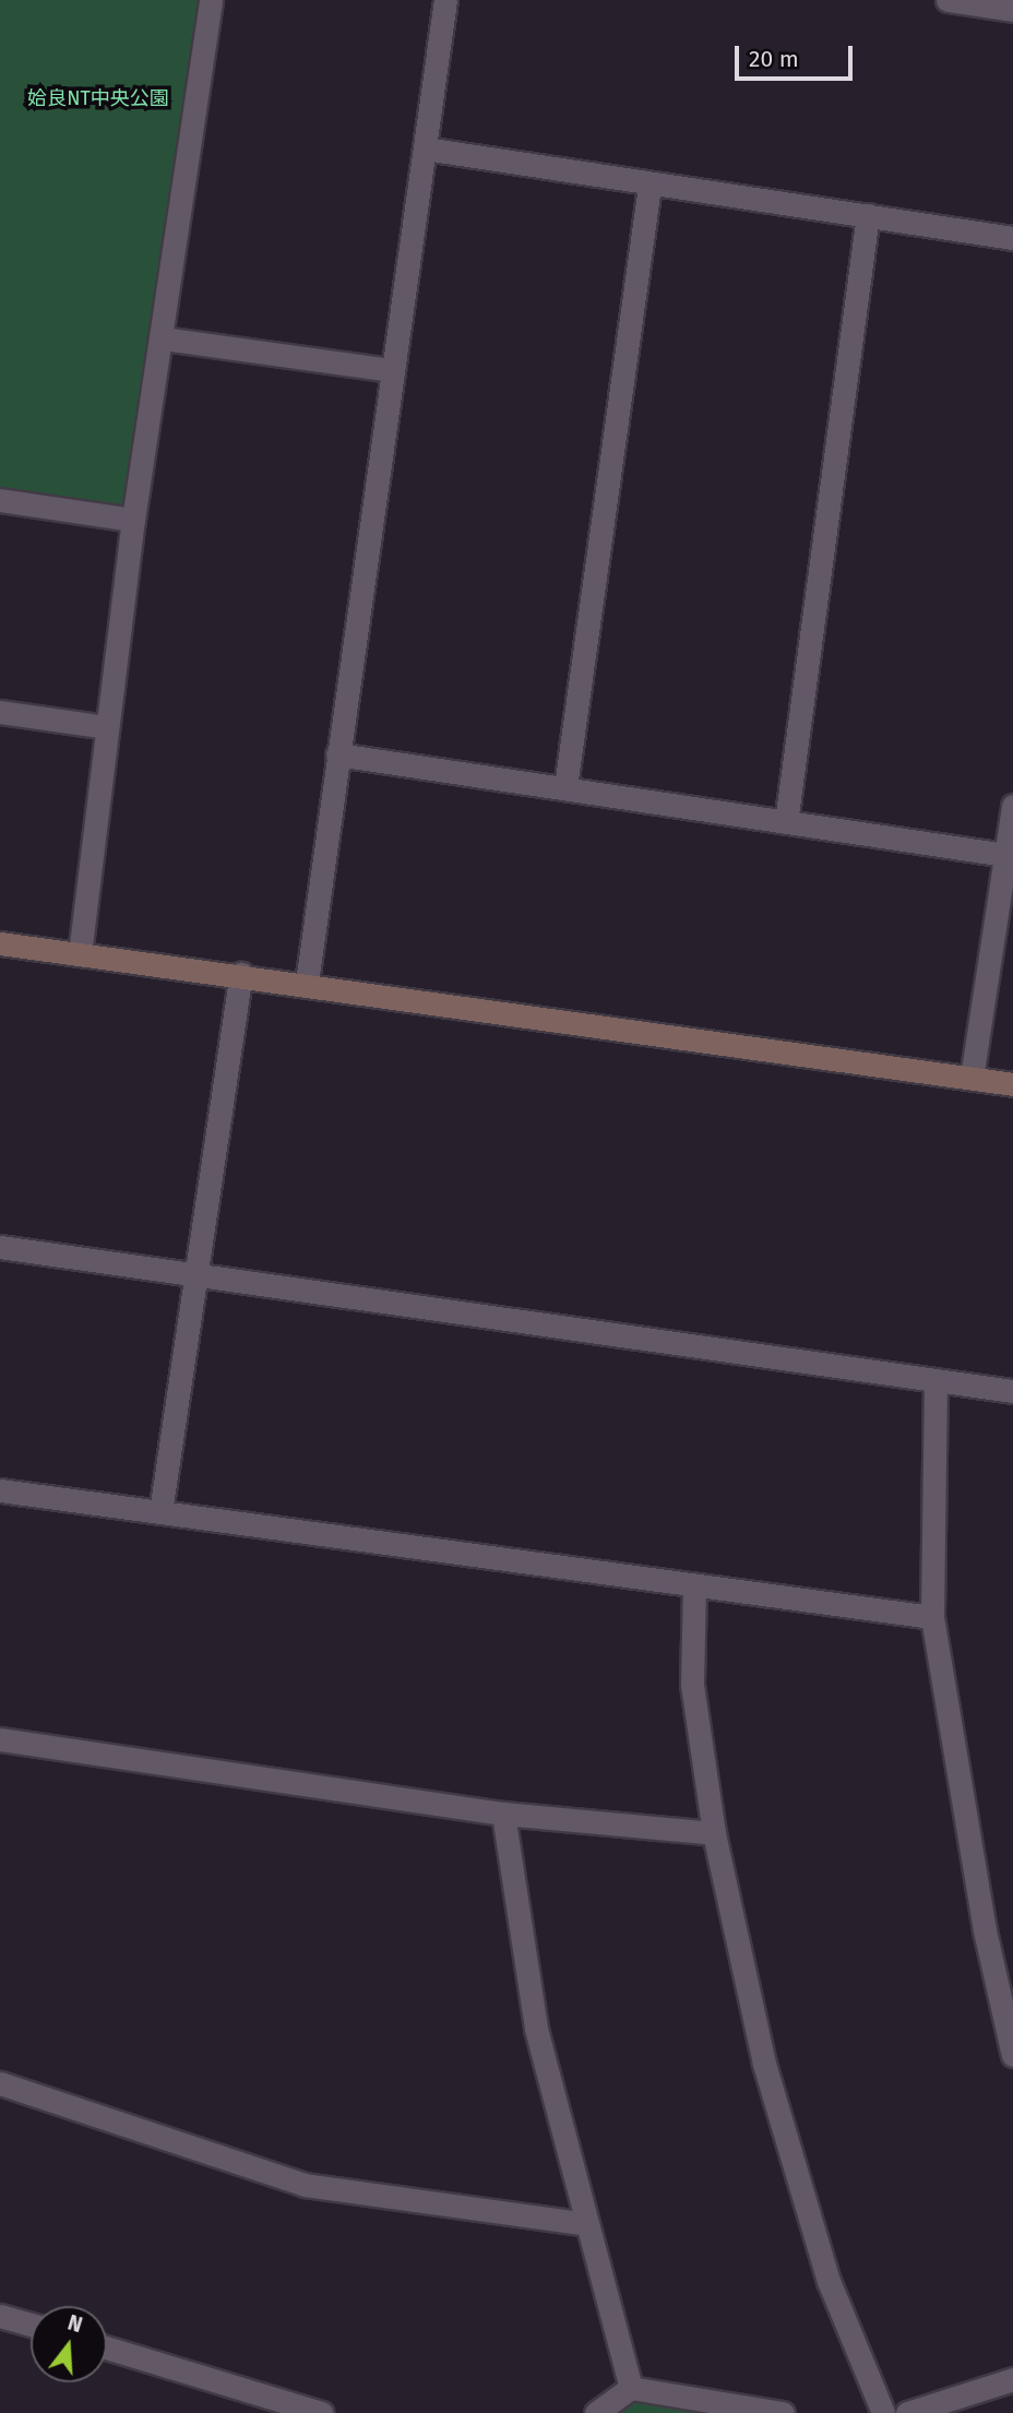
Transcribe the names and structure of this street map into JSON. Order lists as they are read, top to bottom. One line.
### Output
{"parks":["姶良NT中央公園"],"scale_bar":"20 m","north":"top"}
